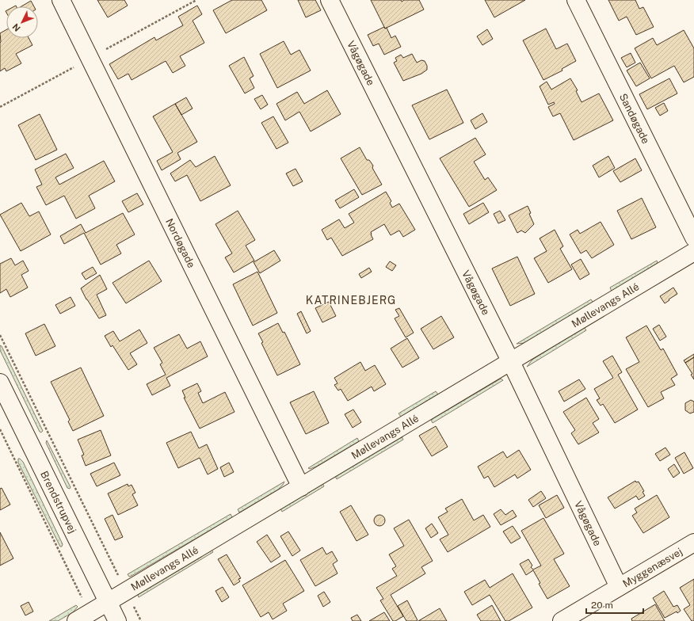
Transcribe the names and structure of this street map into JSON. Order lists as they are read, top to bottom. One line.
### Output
{"streets":{"street":["Vågøgade","Sandøgade","Nordøgade","Møllevangs Allé","Brendstrupvej","Myggenæsvej"]},"crossings":[["Vågøgade","Møllevangs Allé"],["Vågøgade","Myggenæsvej"],["Nordøgade","Møllevangs Allé"],["Møllevangs Allé","Brendstrupvej"]],"districts":["KATRINEBJERG"],"scale_bar":"20 m","north":"bottom left"}
